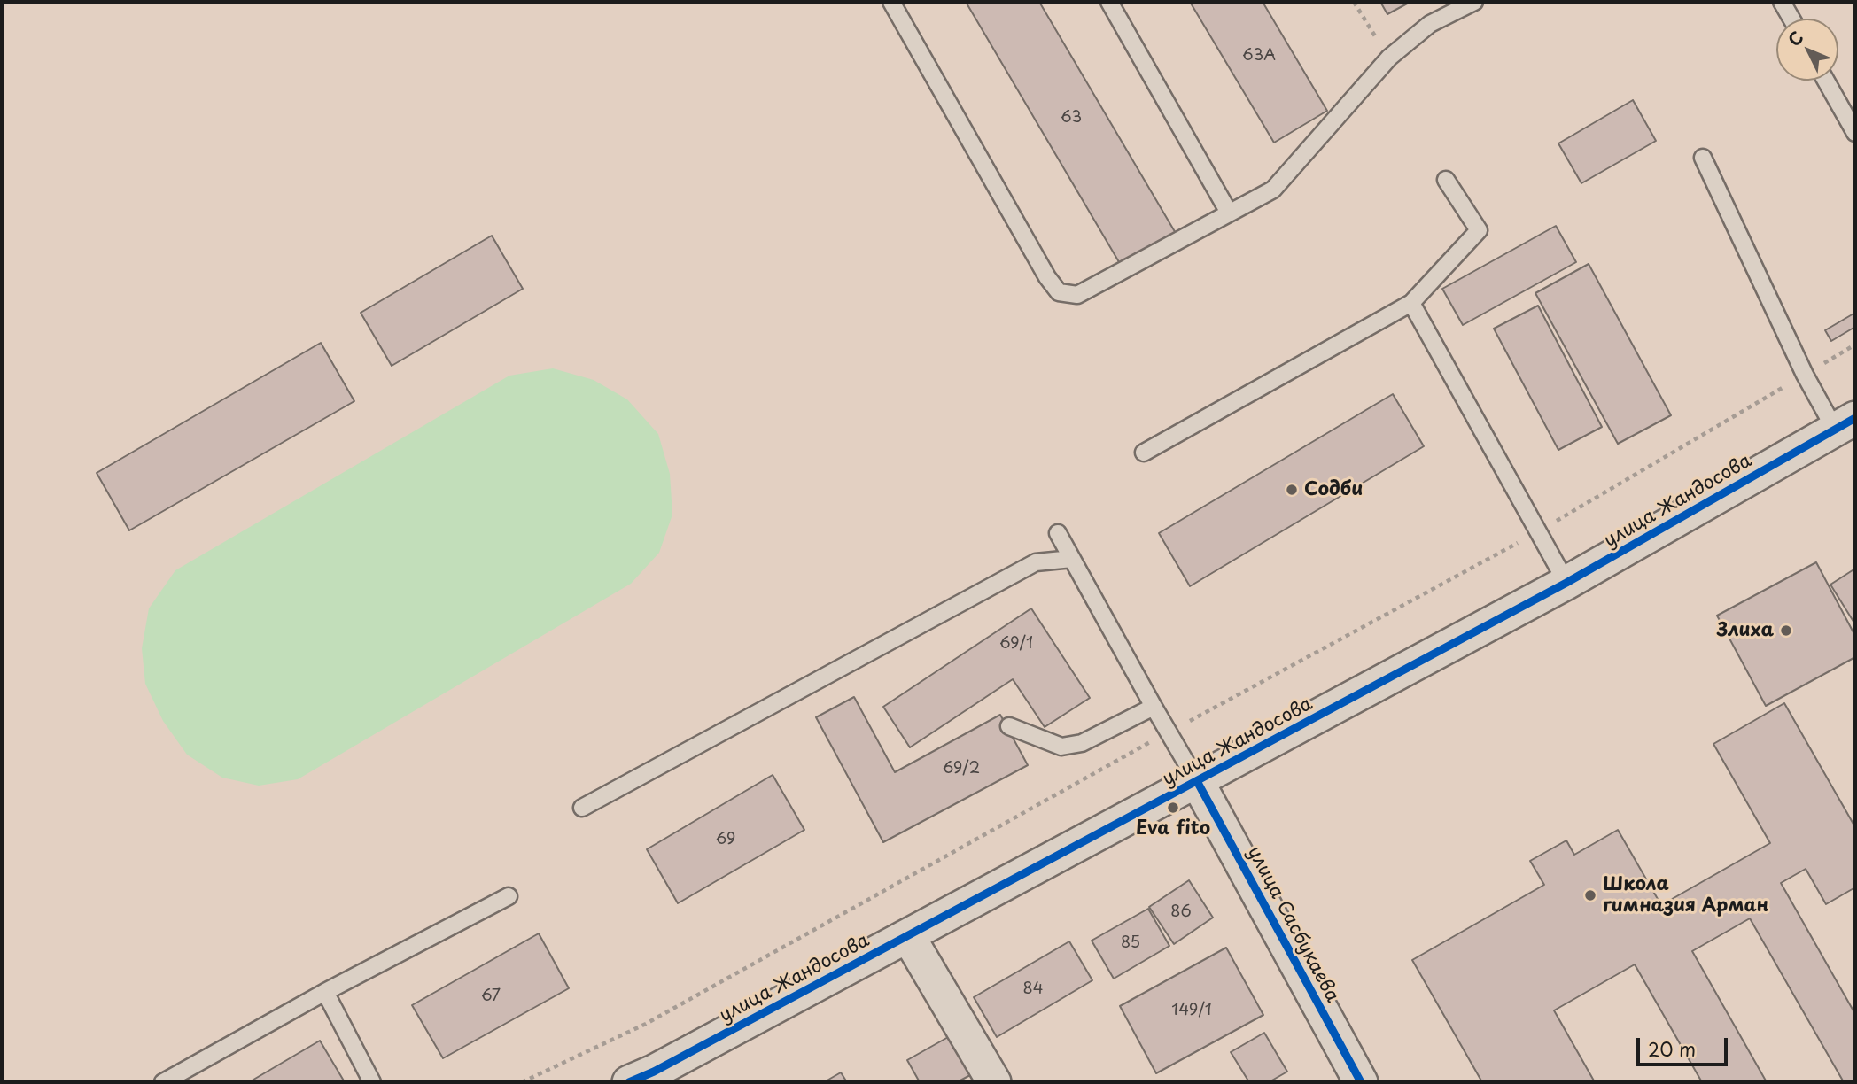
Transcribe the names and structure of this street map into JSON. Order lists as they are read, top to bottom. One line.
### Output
{"streets":{"street":["улица Жандосова","улица Сасбукаева"]},"crossings":[["улица Жандосова","улица Сасбукаева"]],"places":["Содби","Злиха","Eva fito","Школа гимназия Арман"],"house_numbers":["63А","63","69/1","69/2","69","86","85","84","67","149/1"],"scale_bar":"20 m","north":"top left"}
